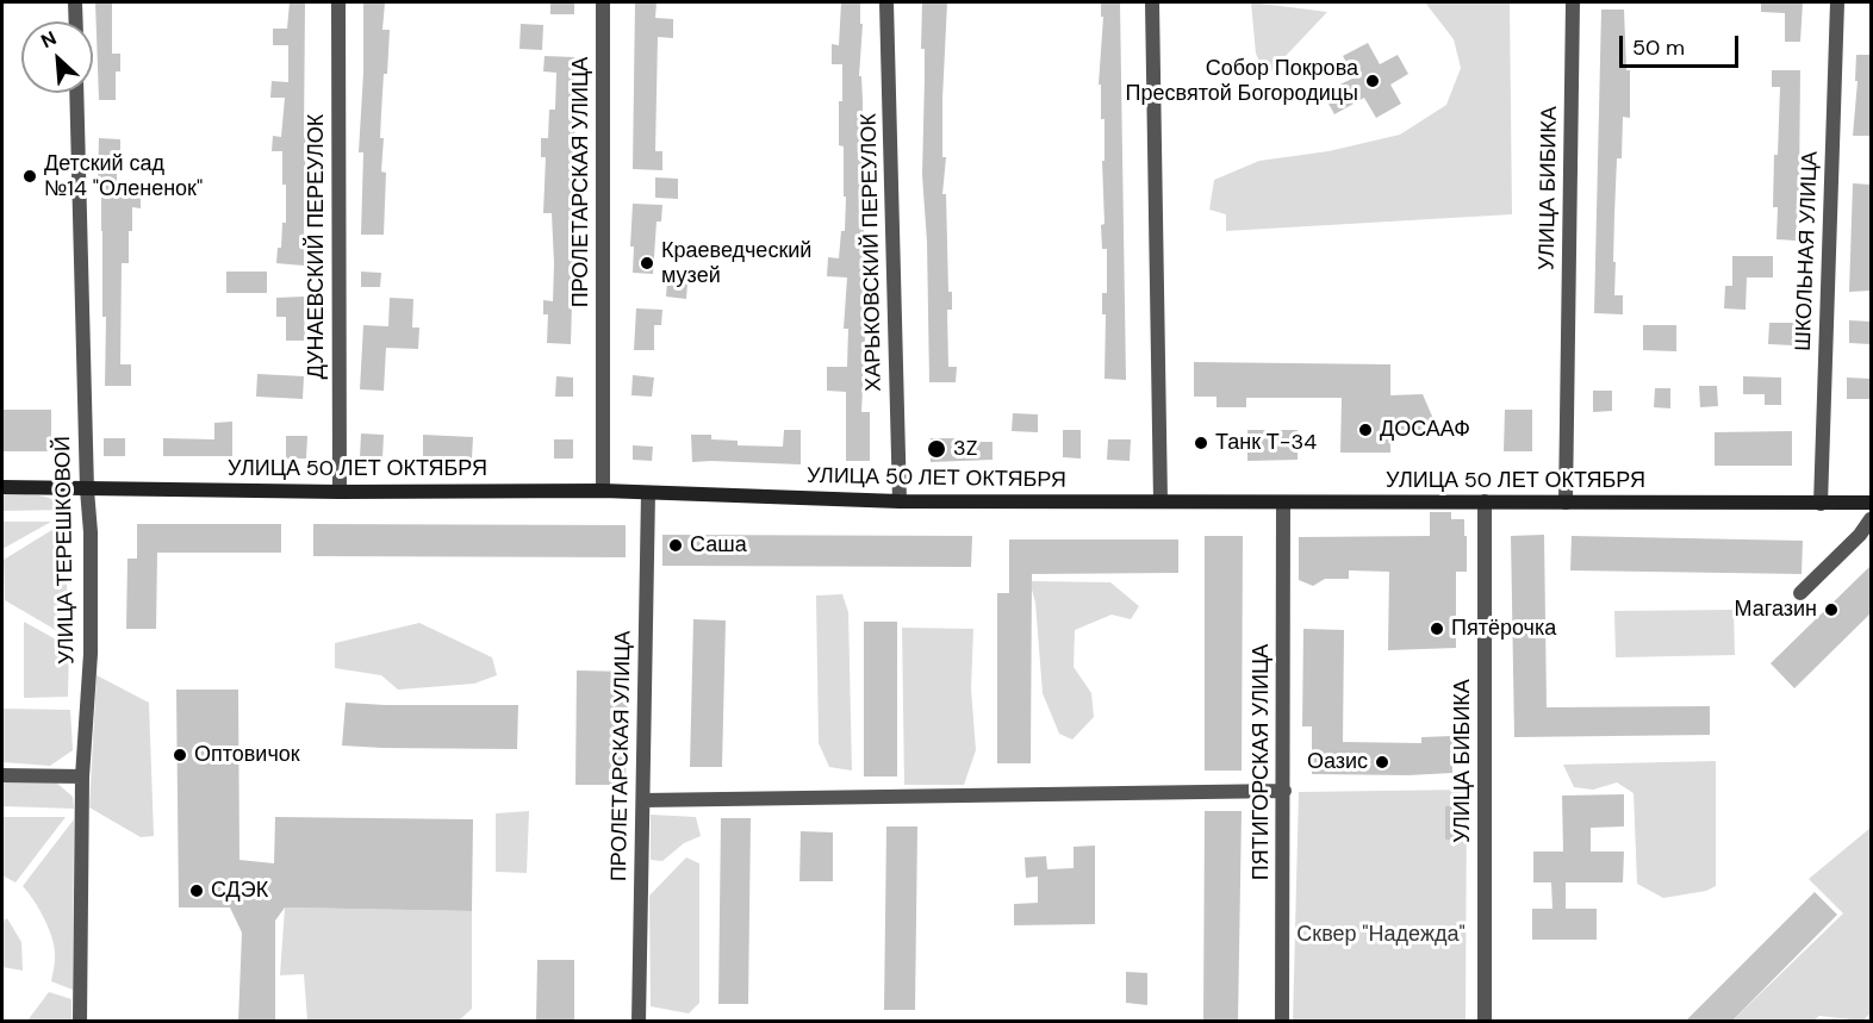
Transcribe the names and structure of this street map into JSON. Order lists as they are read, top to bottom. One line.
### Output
{"streets":{"main road":["УЛИЦА 50 ЛЕТ ОКТЯБРЯ"],"street":["ПРОЛЕТАРСКАЯ УЛИЦА","УЛИЦА БИБИКА","ДУНАЕВСКИЙ ПЕРЕУЛОК","ШКОЛЬНАЯ УЛИЦА","ХАРЬКОВСКИЙ ПЕРЕУЛОК","УЛИЦА ТЕРЕШКОВОЙ","ПЯТИГОРСКАЯ УЛИЦА"]},"crossings":[["ПРОЛЕТАРСКАЯ УЛИЦА","УЛИЦА 50 ЛЕТ ОКТЯБРЯ"],["УЛИЦА БИБИКА","УЛИЦА 50 ЛЕТ ОКТЯБРЯ"],["ДУНАЕВСКИЙ ПЕРЕУЛОК","УЛИЦА 50 ЛЕТ ОКТЯБРЯ"],["ШКОЛЬНАЯ УЛИЦА","УЛИЦА 50 ЛЕТ ОКТЯБРЯ"],["ХАРЬКОВСКИЙ ПЕРЕУЛОК","УЛИЦА 50 ЛЕТ ОКТЯБРЯ"],["УЛИЦА 50 ЛЕТ ОКТЯБРЯ","УЛИЦА ТЕРЕШКОВОЙ"],["УЛИЦА 50 ЛЕТ ОКТЯБРЯ","ПЯТИГОРСКАЯ УЛИЦА"]],"parks":["Сквер \"Надежда\""],"places":["Собор Покрова Пресвятой Богородицы","Детский сад №14 \"Олененок\"","Краеведческий музей","ДОСААФ","Танк Т-34","3Z","Саша","Магазин","Пятёрочка","Оптовичок","Оазис","СДЭК"],"scale_bar":"50 m","north":"top left"}
